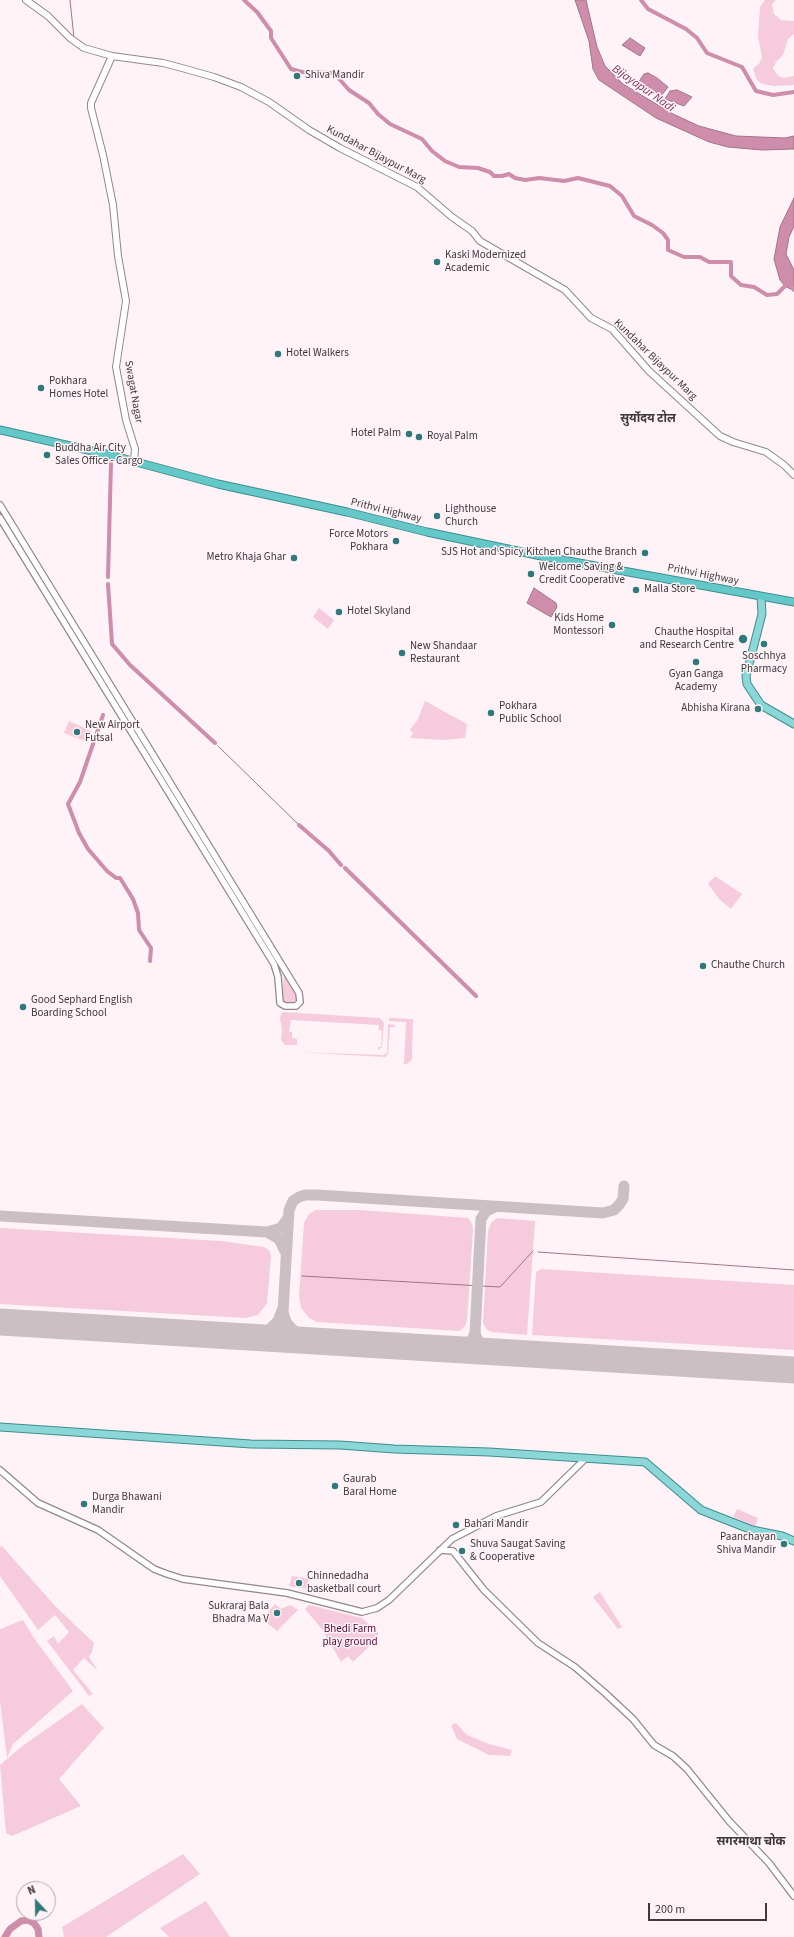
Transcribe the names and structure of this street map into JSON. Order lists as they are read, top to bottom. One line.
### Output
{"streets":{"highway":["Prithvi Highway"],"main road":["Kundahar Bijaypur Marg","Swagat Nagar"]},"crossings":[["Kundahar Bijaypur Marg","Swagat Nagar"],["Swagat Nagar","Prithvi Highway"]],"districts":["सुर्योदय टोल","सगरमाथा चोक"],"water":["Bijayapur Nadi"],"parks":["Bhedi Farm play ground"],"places":["Shiva Mandir","Kaski Modernized Academic","Hotel Walkers","Pokhara Homes Hotel","Hotel Palm","Royal Palm","Buddha Air City Sales Office - Cargo","Lighthouse Church","Force Motors Pokhara","SJS Hot and Spicy Kitchen Chauthe Branch","Metro Khaja Ghar","Welcome Saving & Credit Cooperative","Malla Store","Hotel Skyland","Kids Home Montessori","Chauthe Hospital and Research Centre","Soschhya Pharmacy","New Shandaar Restaurant","Gyan Ganga Academy","Abhisha Kirana","Pokhara Public School","New Airport Futsal","Chauthe Church","Good Sephard English Boarding School","Gaurab Baral Home","Durga Bhawani Mandir","Bahari Mandir","Paanchayan Shiva Mandir","Shuva Saugat Saving & Cooperative","Chinnedadha basketball court","Sukraraj Bala Bhadra Ma V"],"scale_bar":"200 m","north":"top"}
